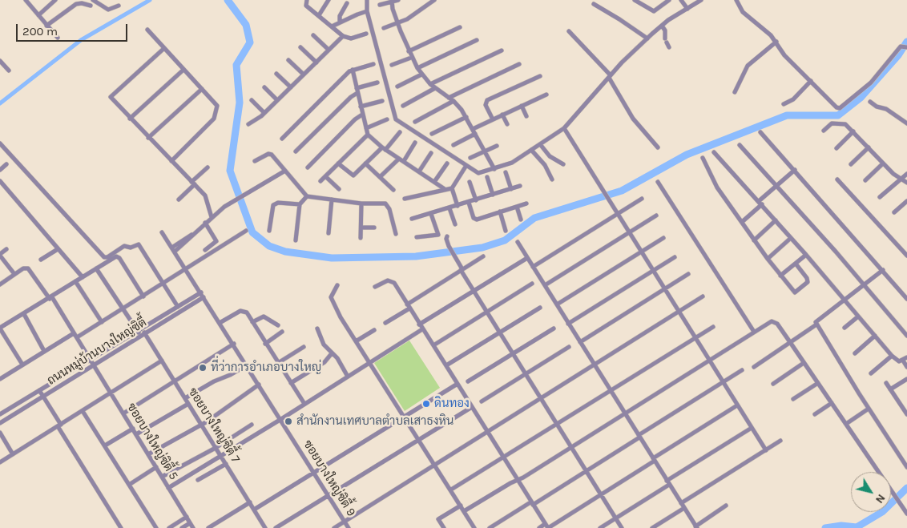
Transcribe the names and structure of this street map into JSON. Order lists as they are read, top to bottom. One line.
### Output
{"streets":{"street":["ถนนหมู่บ้านบางใหญ่ซิตี้","ซอยบางใหญ่ซิตี้ 7","ซอยบางใหญ่ซิตี้ 5","ซอยบางใหญ่ซิตี้ 9"]},"crossings":[["ถนนหมู่บ้านบางใหญ่ซิตี้","ซอยบางใหญ่ซิตี้ 7"],["ถนนหมู่บ้านบางใหญ่ซิตี้","ซอยบางใหญ่ซิตี้ 5"],["ถนนหมู่บ้านบางใหญ่ซิตี้","ซอยบางใหญ่ซิตี้ 9"]],"places":["ที่ว่าการอำเภอบางใหญ่","ดินทอง","สำนักงานเทศบาลตำบลเสาธงหิน"],"scale_bar":"200 m","north":"bottom right"}
